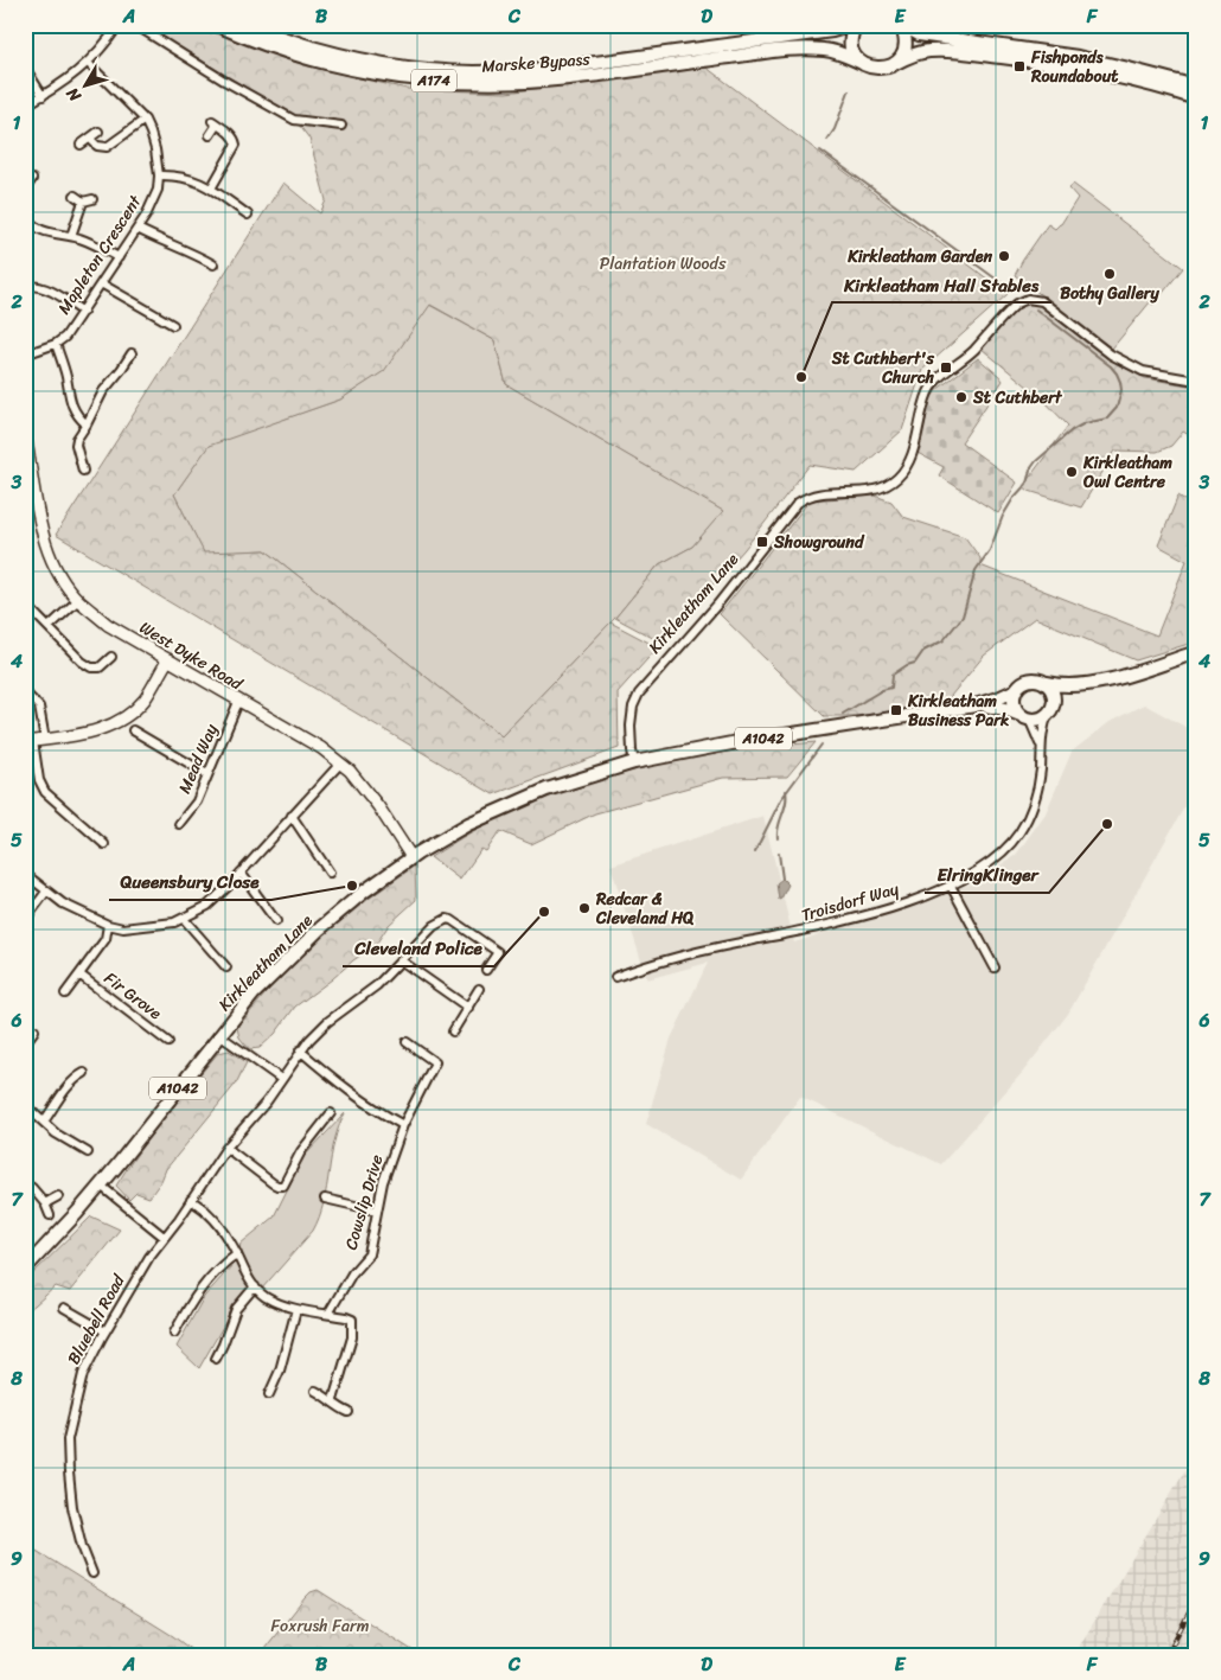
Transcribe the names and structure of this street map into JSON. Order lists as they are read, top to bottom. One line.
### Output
{"streets":{"main road":["Marske Bypass","A174","Kirkleatham Lane","A1042"],"street":["Mapleton Crescent","West Dyke Road","Mead Way","Troisdorf Way","Fir Grove","Cowslip Drive","Bluebell Road"]},"crossings":[["Marske Bypass","A174"],["Kirkleatham Lane","West Dyke Road"],["Kirkleatham Lane","A1042"],["Kirkleatham Lane","Troisdorf Way"],["West Dyke Road","Mead Way"],["A1042","Troisdorf Way"]],"parks":["Plantation Woods","Foxrush Farm"],"places":{"transit":["Fishponds Roundabout","St Cuthbert's Church","Showground","Kirkleatham Business Park"],"other":["Kirkleatham Garden","Bothy Gallery","Kirkleatham Hall Stables","St Cuthbert","Kirkleatham Owl Centre","ElringKlinger","Queensbury Close","Redcar & Cleveland HQ","Cleveland Police"]},"north":"bottom left","grid":{"columns":["A","B","C","D","E","F"],"rows":["1","2","3","4","5","6","7","8","9"]}}
